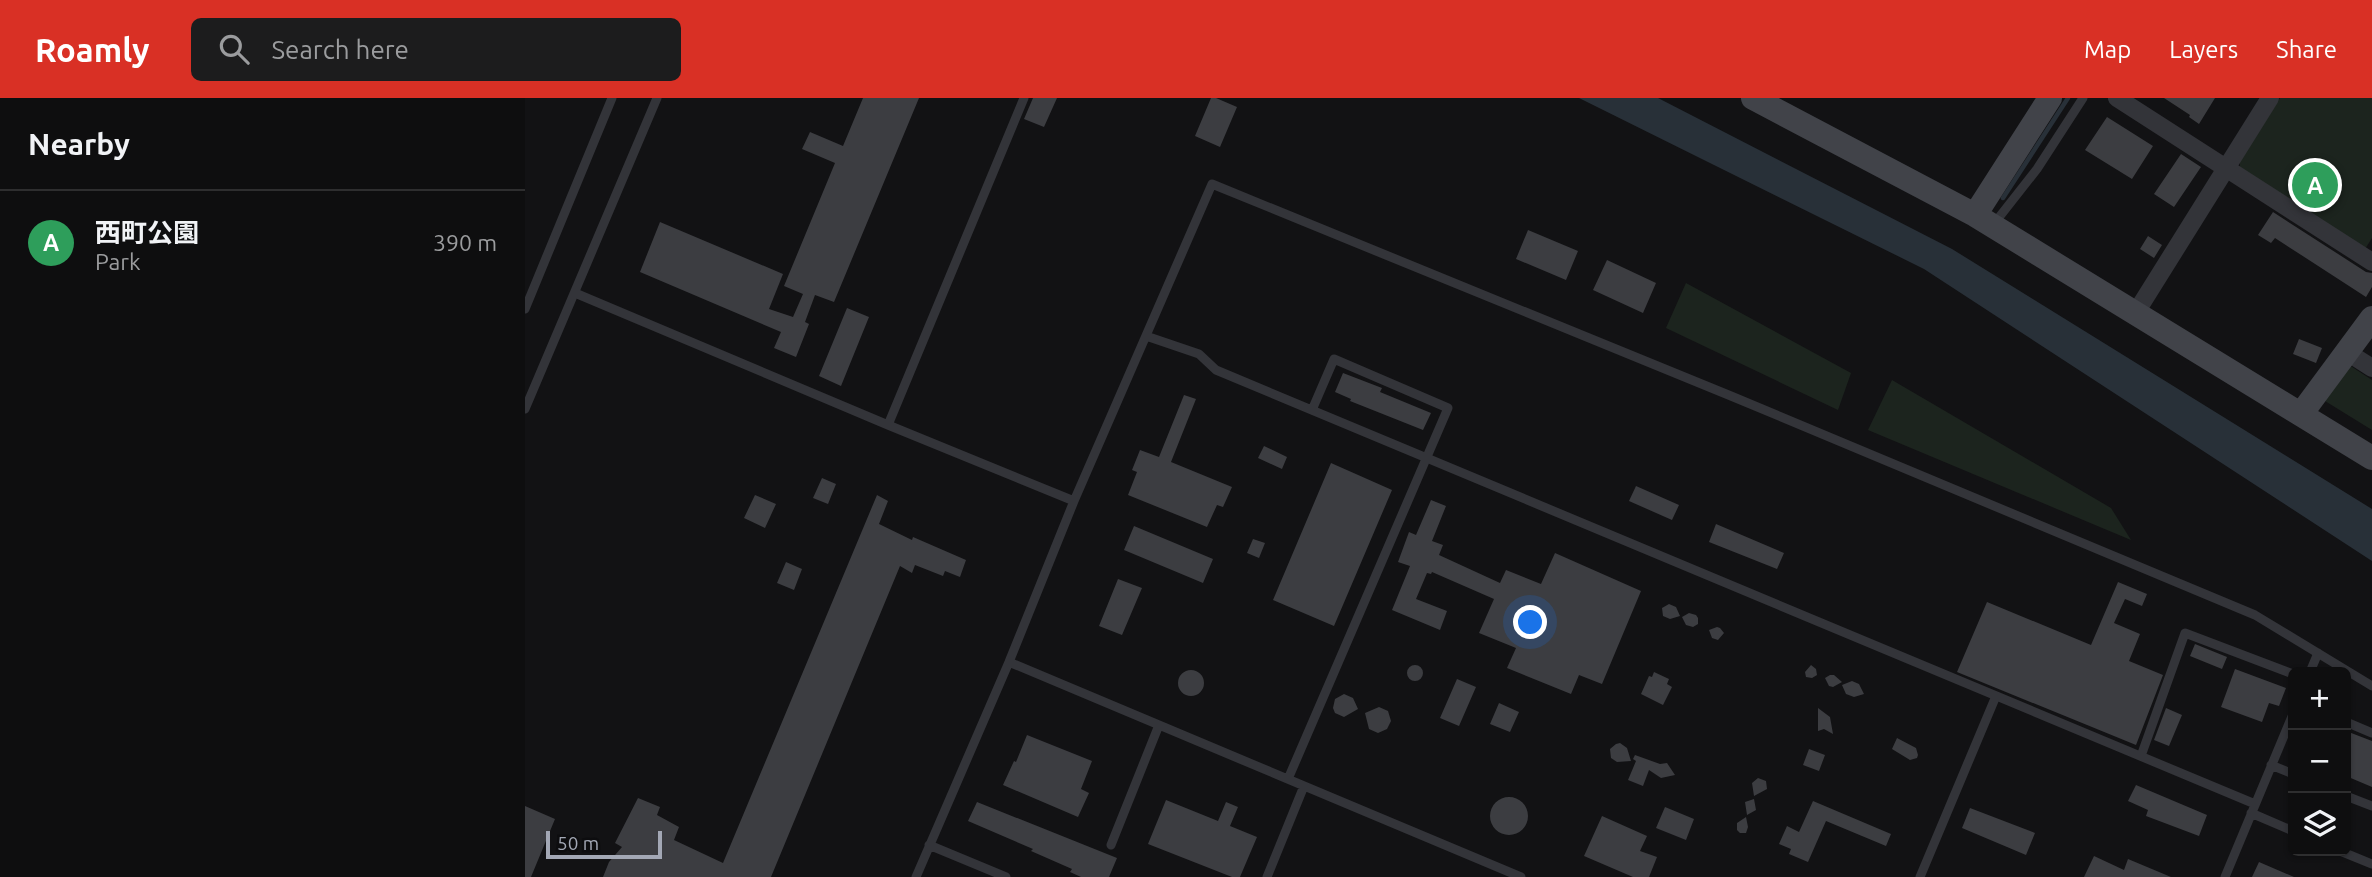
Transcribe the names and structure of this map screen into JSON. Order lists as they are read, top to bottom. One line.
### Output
{"scale_bar":"50 m","page":{"header":"Roamly","search":"Search here","nav":["Map","Layers","Share"],"heading":"Nearby","pins":"A","list":[{"mark":"A","name":"西町公園","note":"Park","value":"390 m"}],"map_buttons":["+","−"],"scale":"50 m"}}
